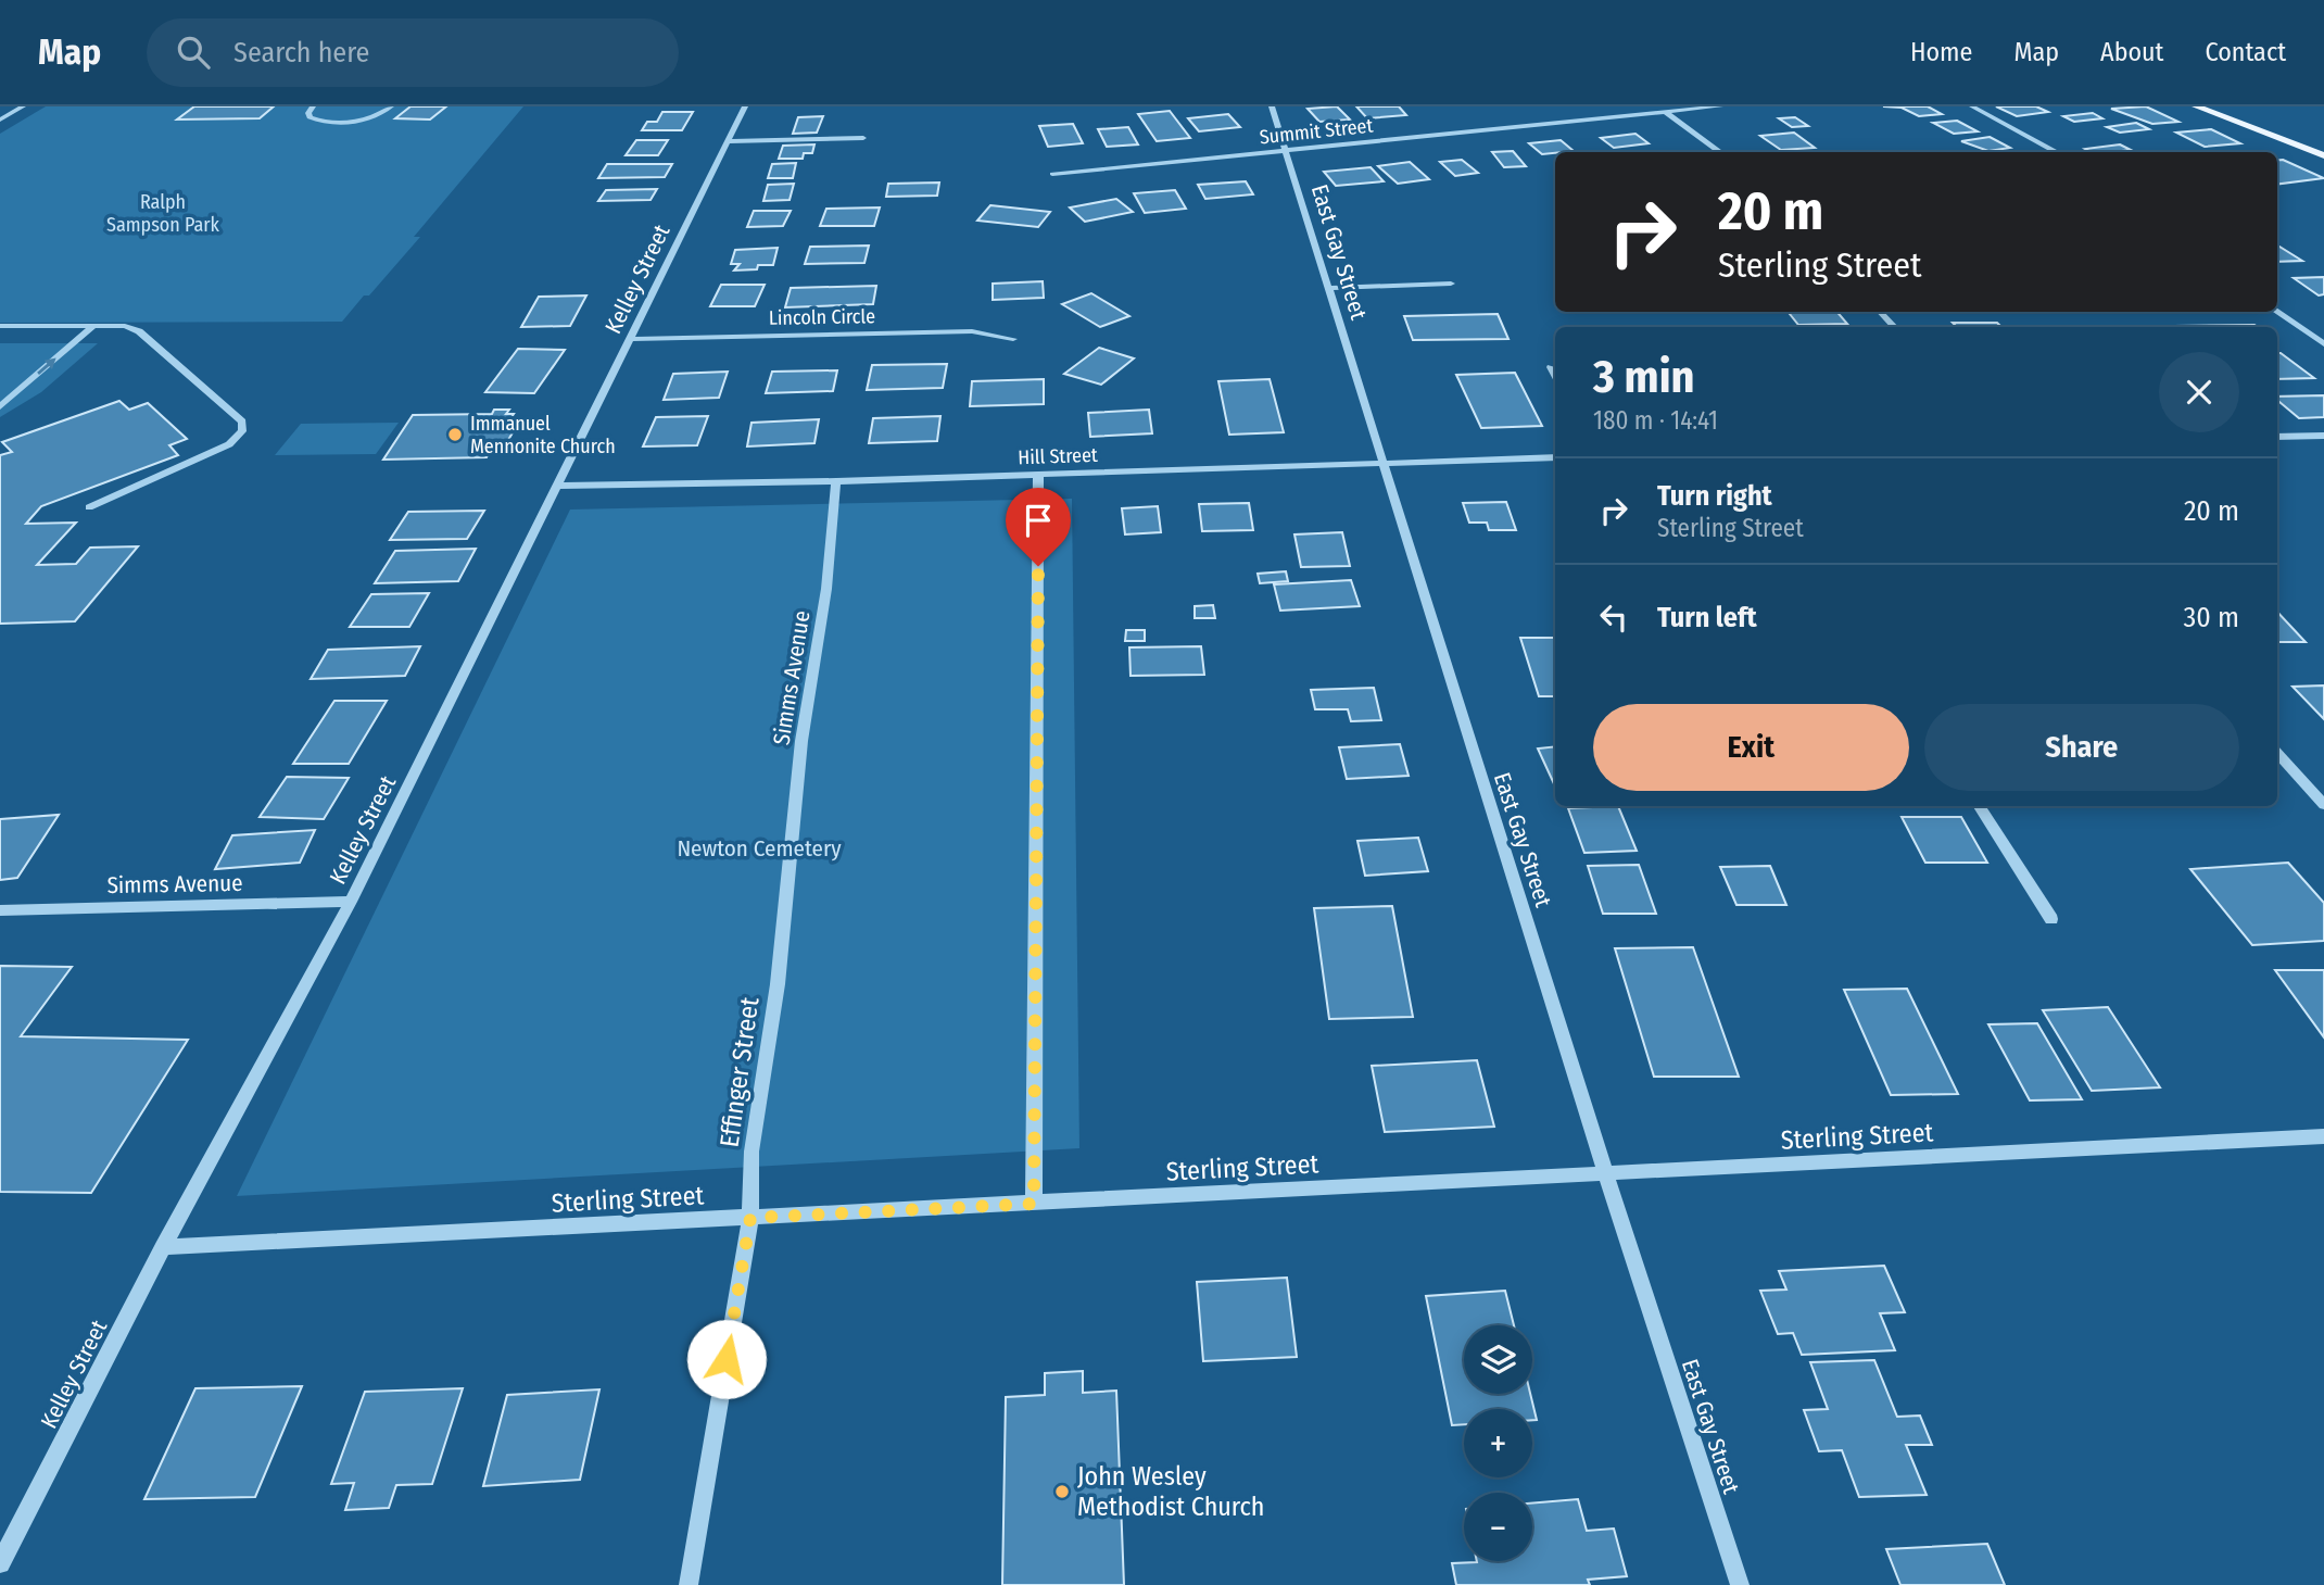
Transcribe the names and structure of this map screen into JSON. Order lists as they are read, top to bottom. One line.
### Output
{"streets":{"street":["Summit Street","East Gay Street","Kelley Street","Lincoln Circle","Hill Street","Simms Avenue","Effinger Street","Sterling Street"]},"crossings":[["Summit Street","East Gay Street"],["East Gay Street","Hill Street"],["East Gay Street","Sterling Street"],["Kelley Street","Lincoln Circle"],["Kelley Street","Hill Street"],["Kelley Street","Simms Avenue"],["Kelley Street","Sterling Street"],["Hill Street","Simms Avenue"],["Simms Avenue","Effinger Street"],["Effinger Street","Sterling Street"]],"parks":["Ralph Sampson Park","Newton Cemetery"],"places":["Immanuel Mennonite Church","John Wesley Methodist Church"],"page":{"header":"Map","search":"Search here","nav":["Home","Map","About","Contact"],"turn":["20 m","Sterling Street"],"heading":["3 min","180 m · 14:41"],"list":[{"name":"Turn right","note":"Sterling Street","value":"20 m"},{"name":"Turn left","value":"30 m"}],"buttons":["Exit","Share"],"map_buttons":["+","−"]}}
